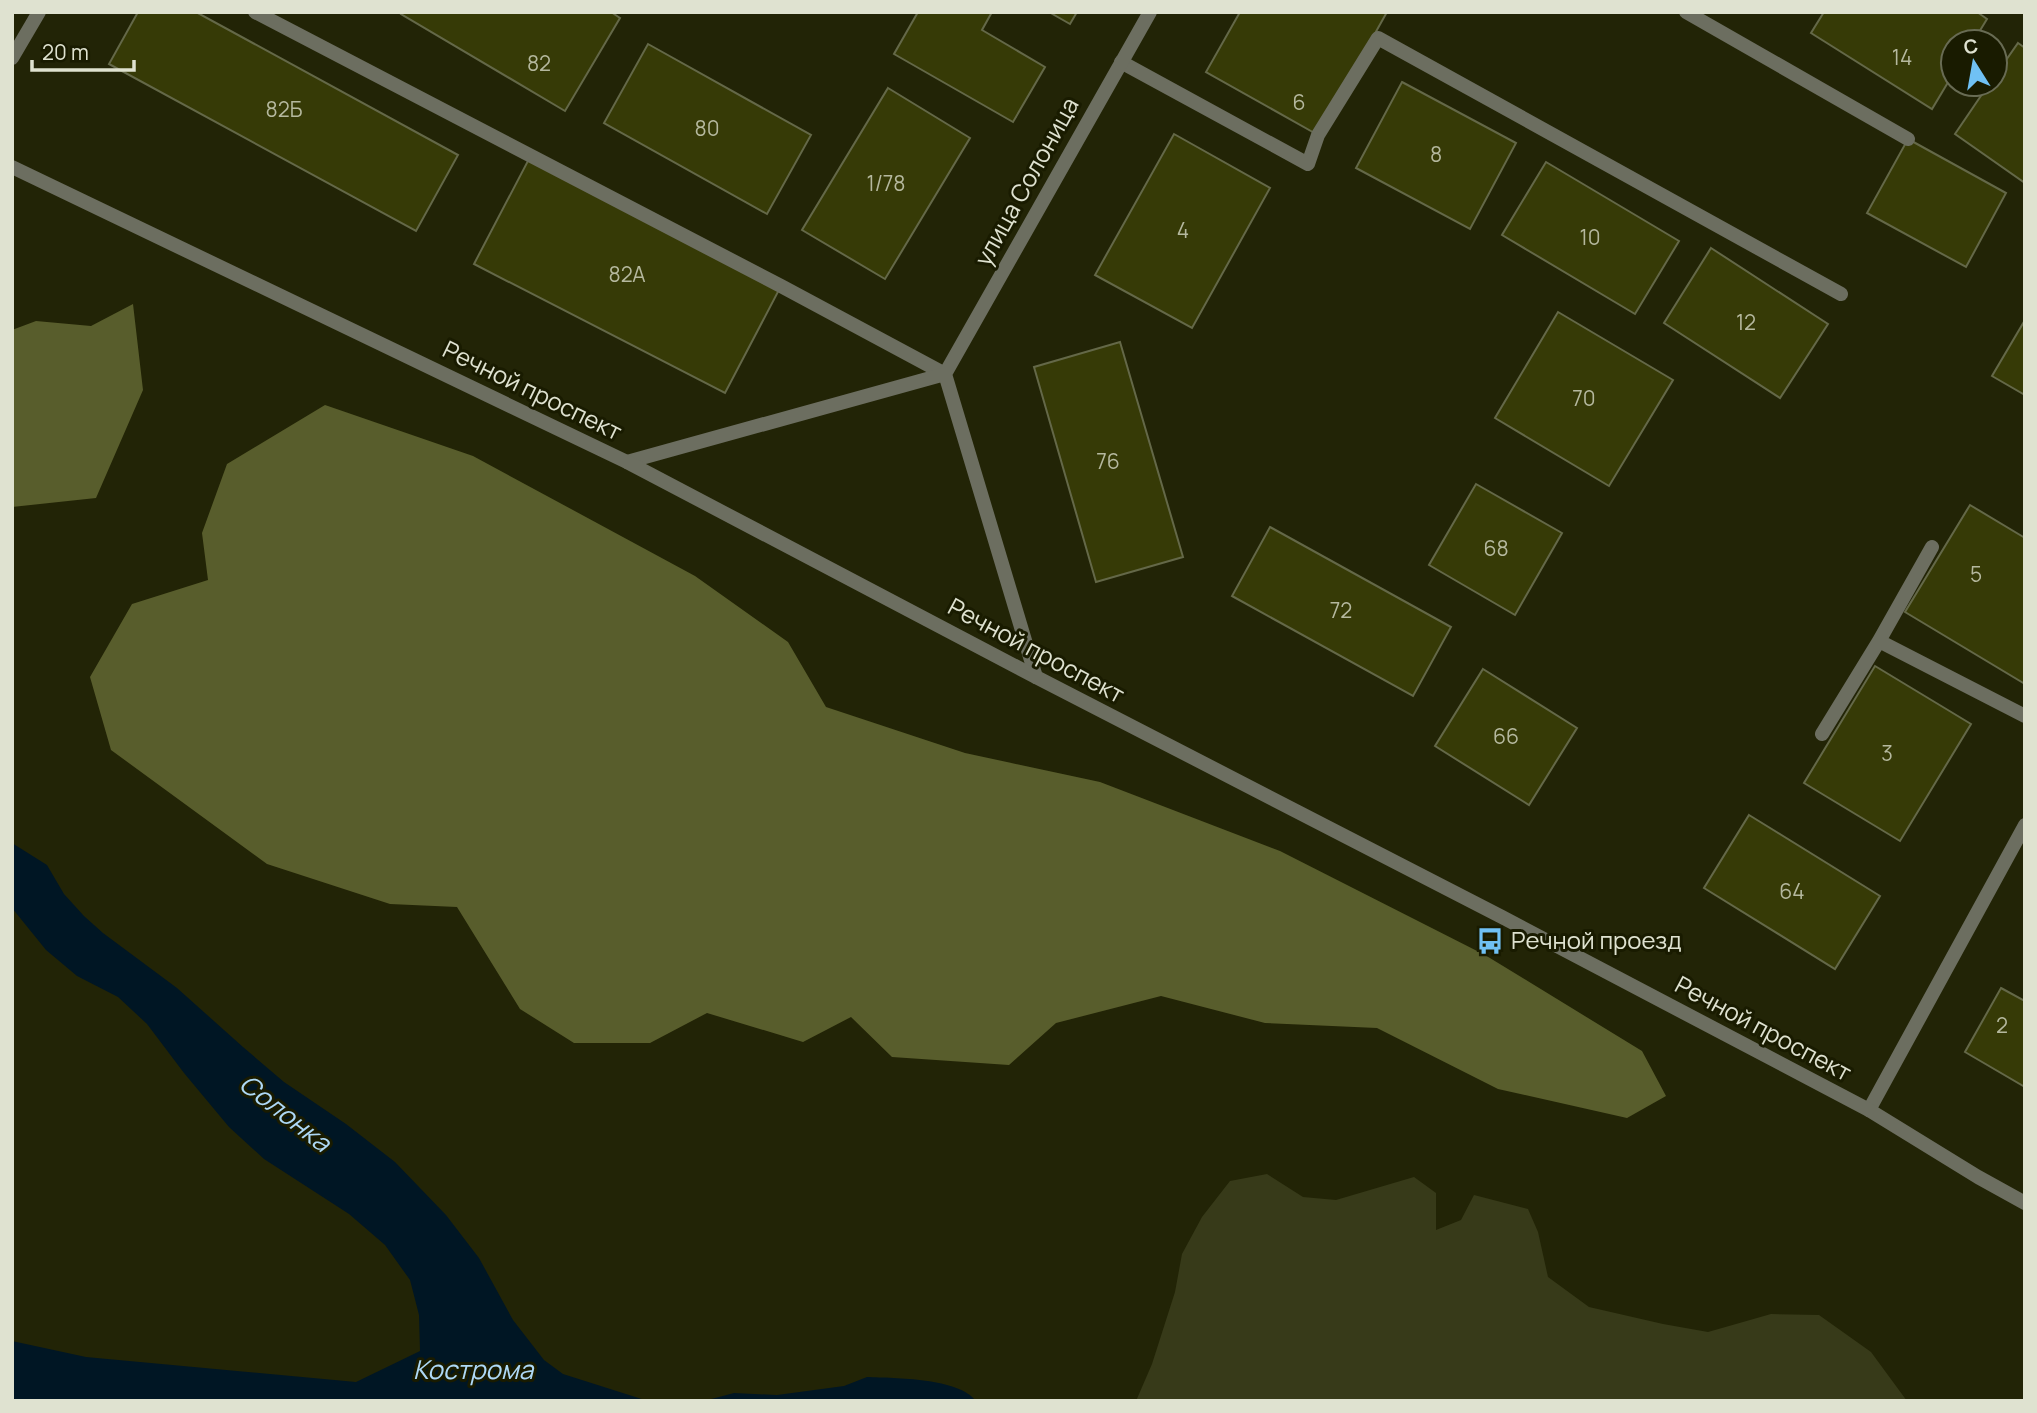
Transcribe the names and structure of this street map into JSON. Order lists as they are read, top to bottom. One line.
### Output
{"streets":{"street":["улица Солоница","Речной проспект"]},"water":["Солонка","Кострома"],"places":{"bus stop":["Речной проезд"]},"house_numbers":["14","82","6","82Б","80","8","1/78","4","10","82А","12","70","76","68","5","72","66","3","64","2"],"scale_bar":"20 m","north":"top"}
